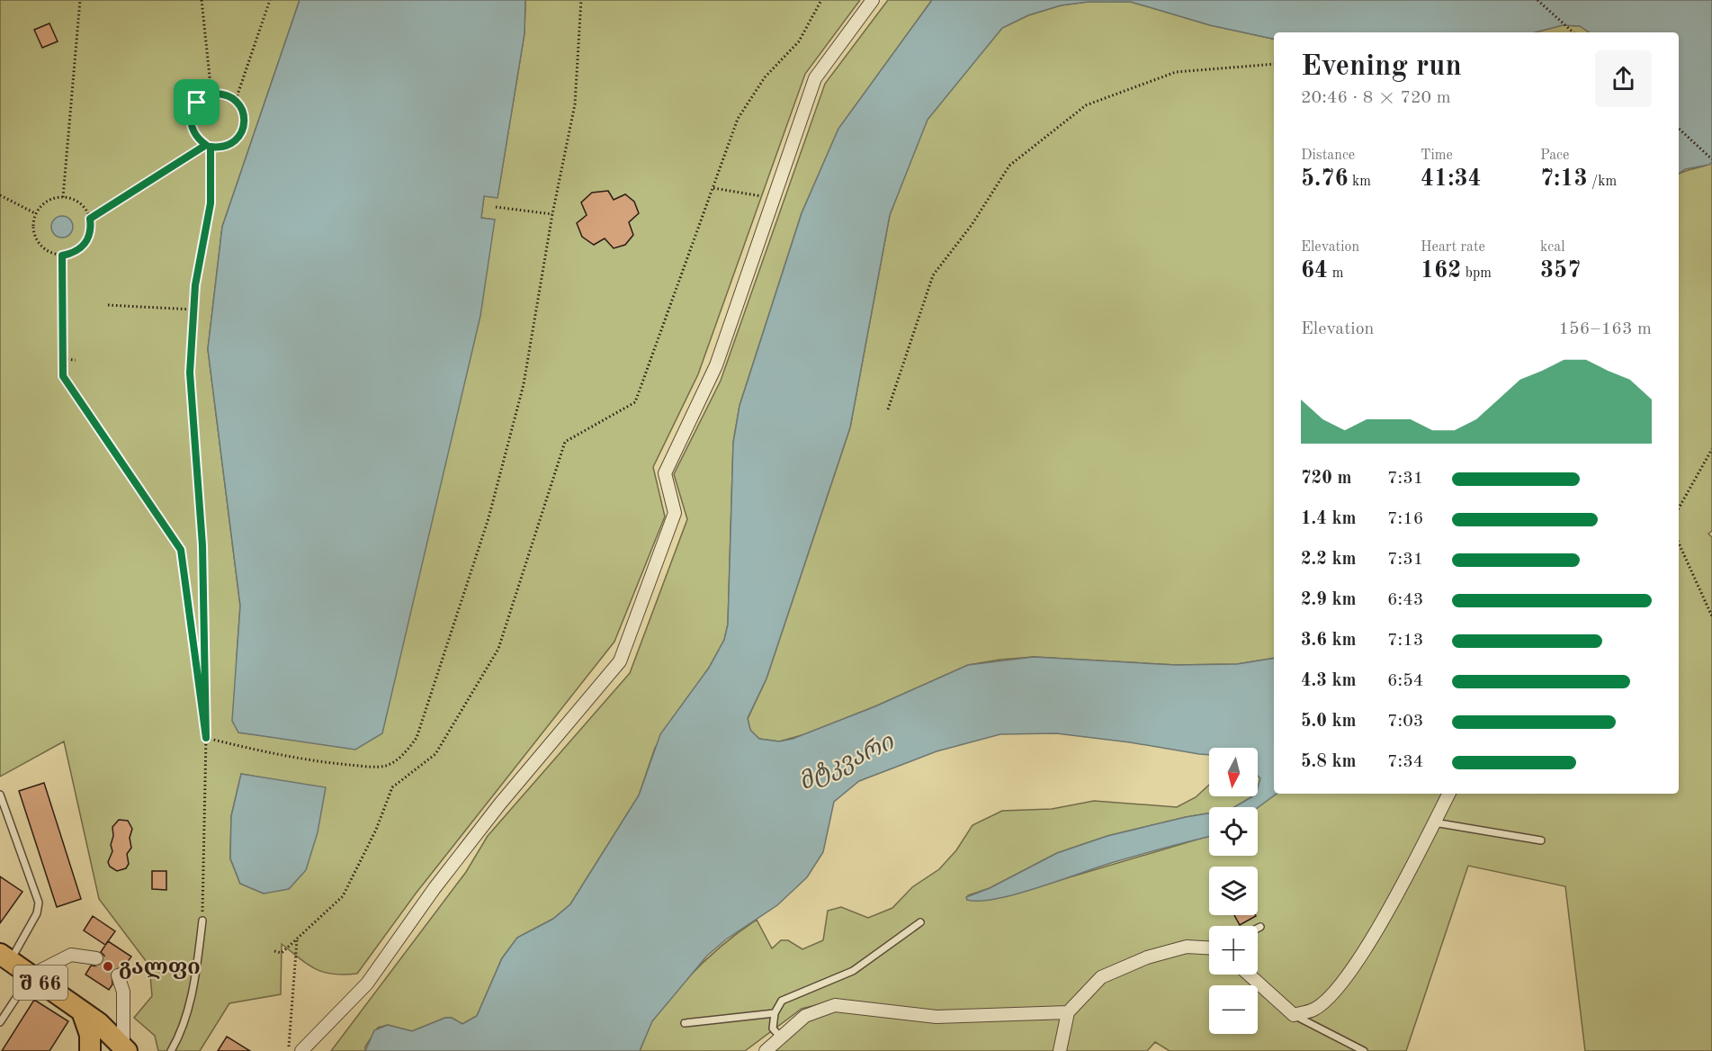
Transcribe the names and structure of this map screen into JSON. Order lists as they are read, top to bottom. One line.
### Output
{"streets":{"main road":["შ 66"]},"water":["მტკვარი"],"places":["გალფი"],"north":"bottom","page":{"heading":["Evening run","20:46 · 8 × 720 m"],"stats":[["Distance","5.76 km"],["Time","41:34"],["Pace","7:13 /km"],["Elevation","64 m"],["Heart rate","162 bpm"],["kcal","357"]],"chart":["Elevation","156–163 m"],"list":[{"name":"720 m","note":"7:31"},{"name":"1.4 km","note":"7:16"},{"name":"2.2 km","note":"7:31"},{"name":"2.9 km","note":"6:43"},{"name":"3.6 km","note":"7:13"},{"name":"4.3 km","note":"6:54"},{"name":"5.0 km","note":"7:03"},{"name":"5.8 km","note":"7:34"}],"map_buttons":["+","−"]}}
